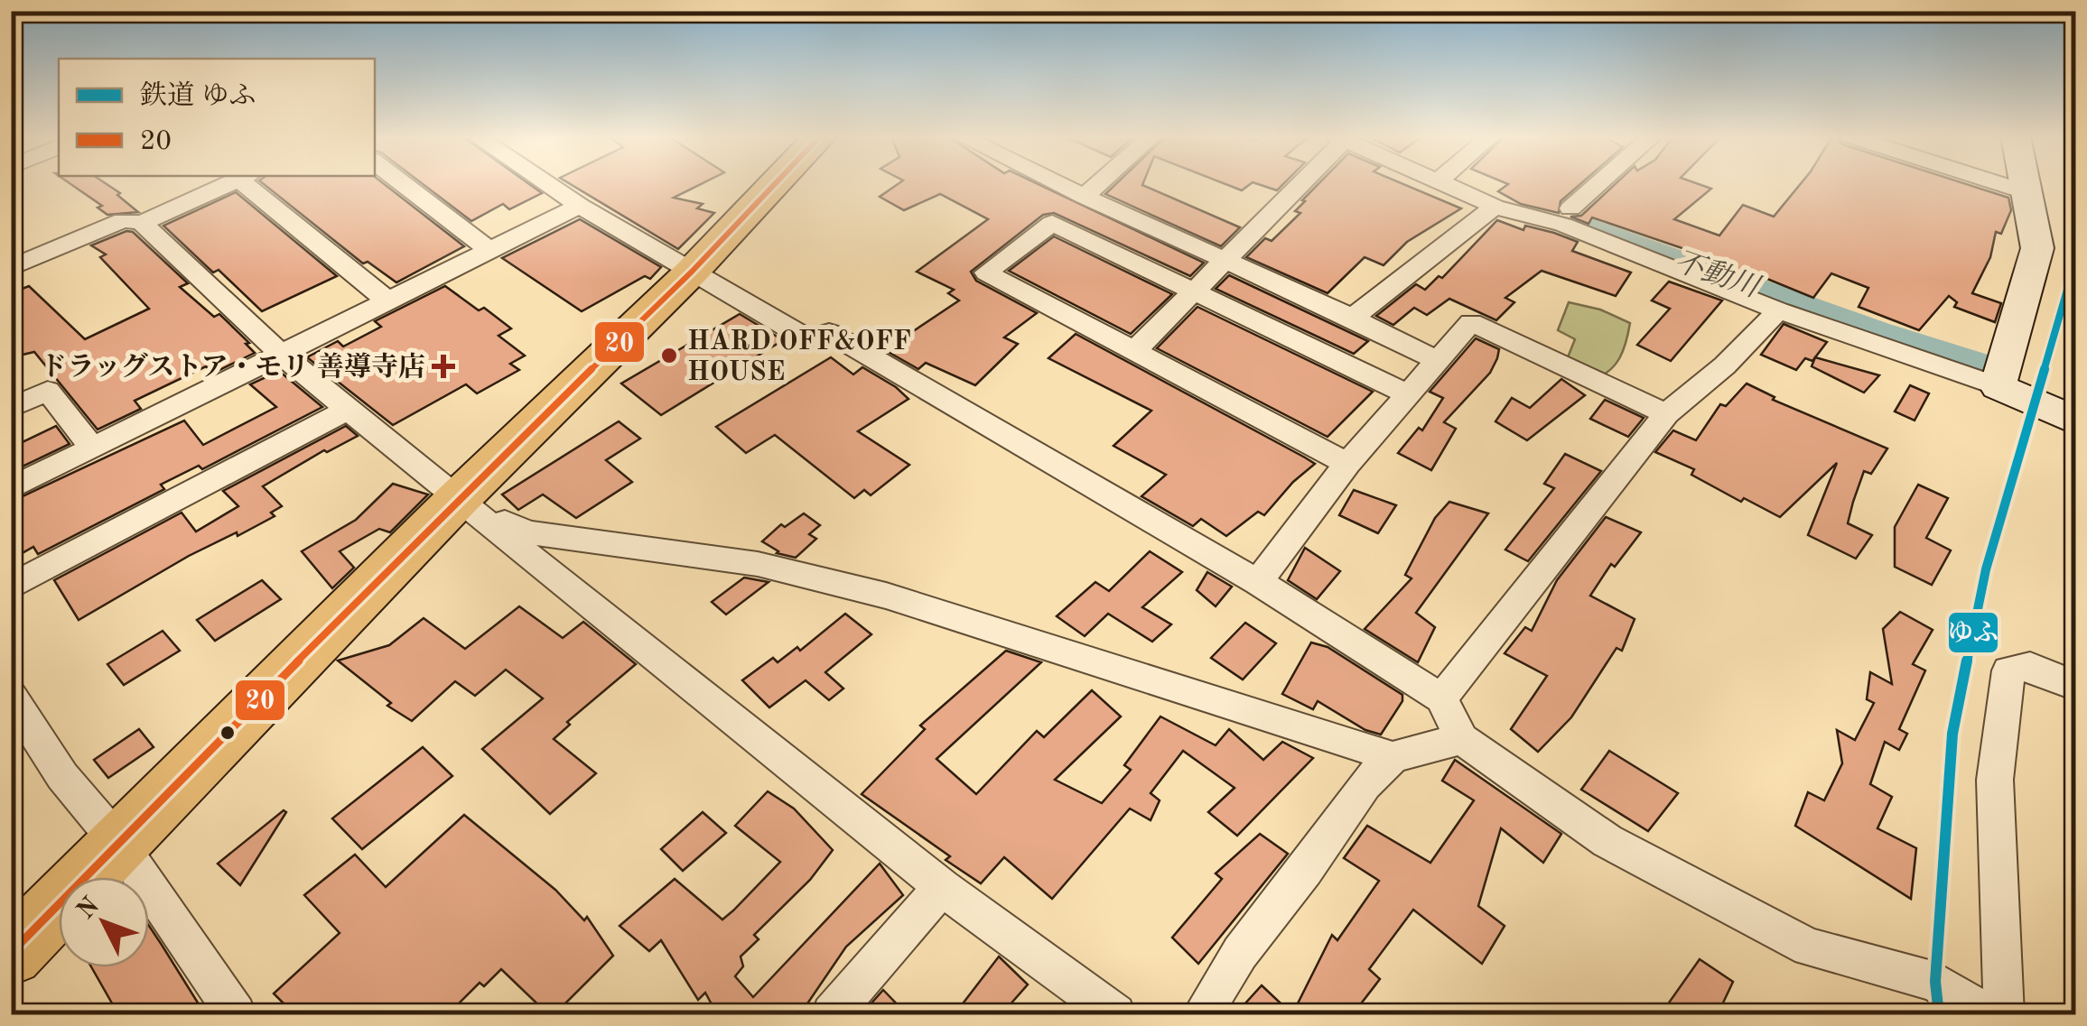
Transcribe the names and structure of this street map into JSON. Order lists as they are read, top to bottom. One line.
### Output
{"water":["不動川"],"places":{"other":["HARD OFF&OFF HOUSE"],"health":["ドラッグストア・モリ 善導寺店"]},"lines":["transit line 20","rail line ゆふ"],"legend":["鉄道 ゆふ","20"],"north":"top left"}
